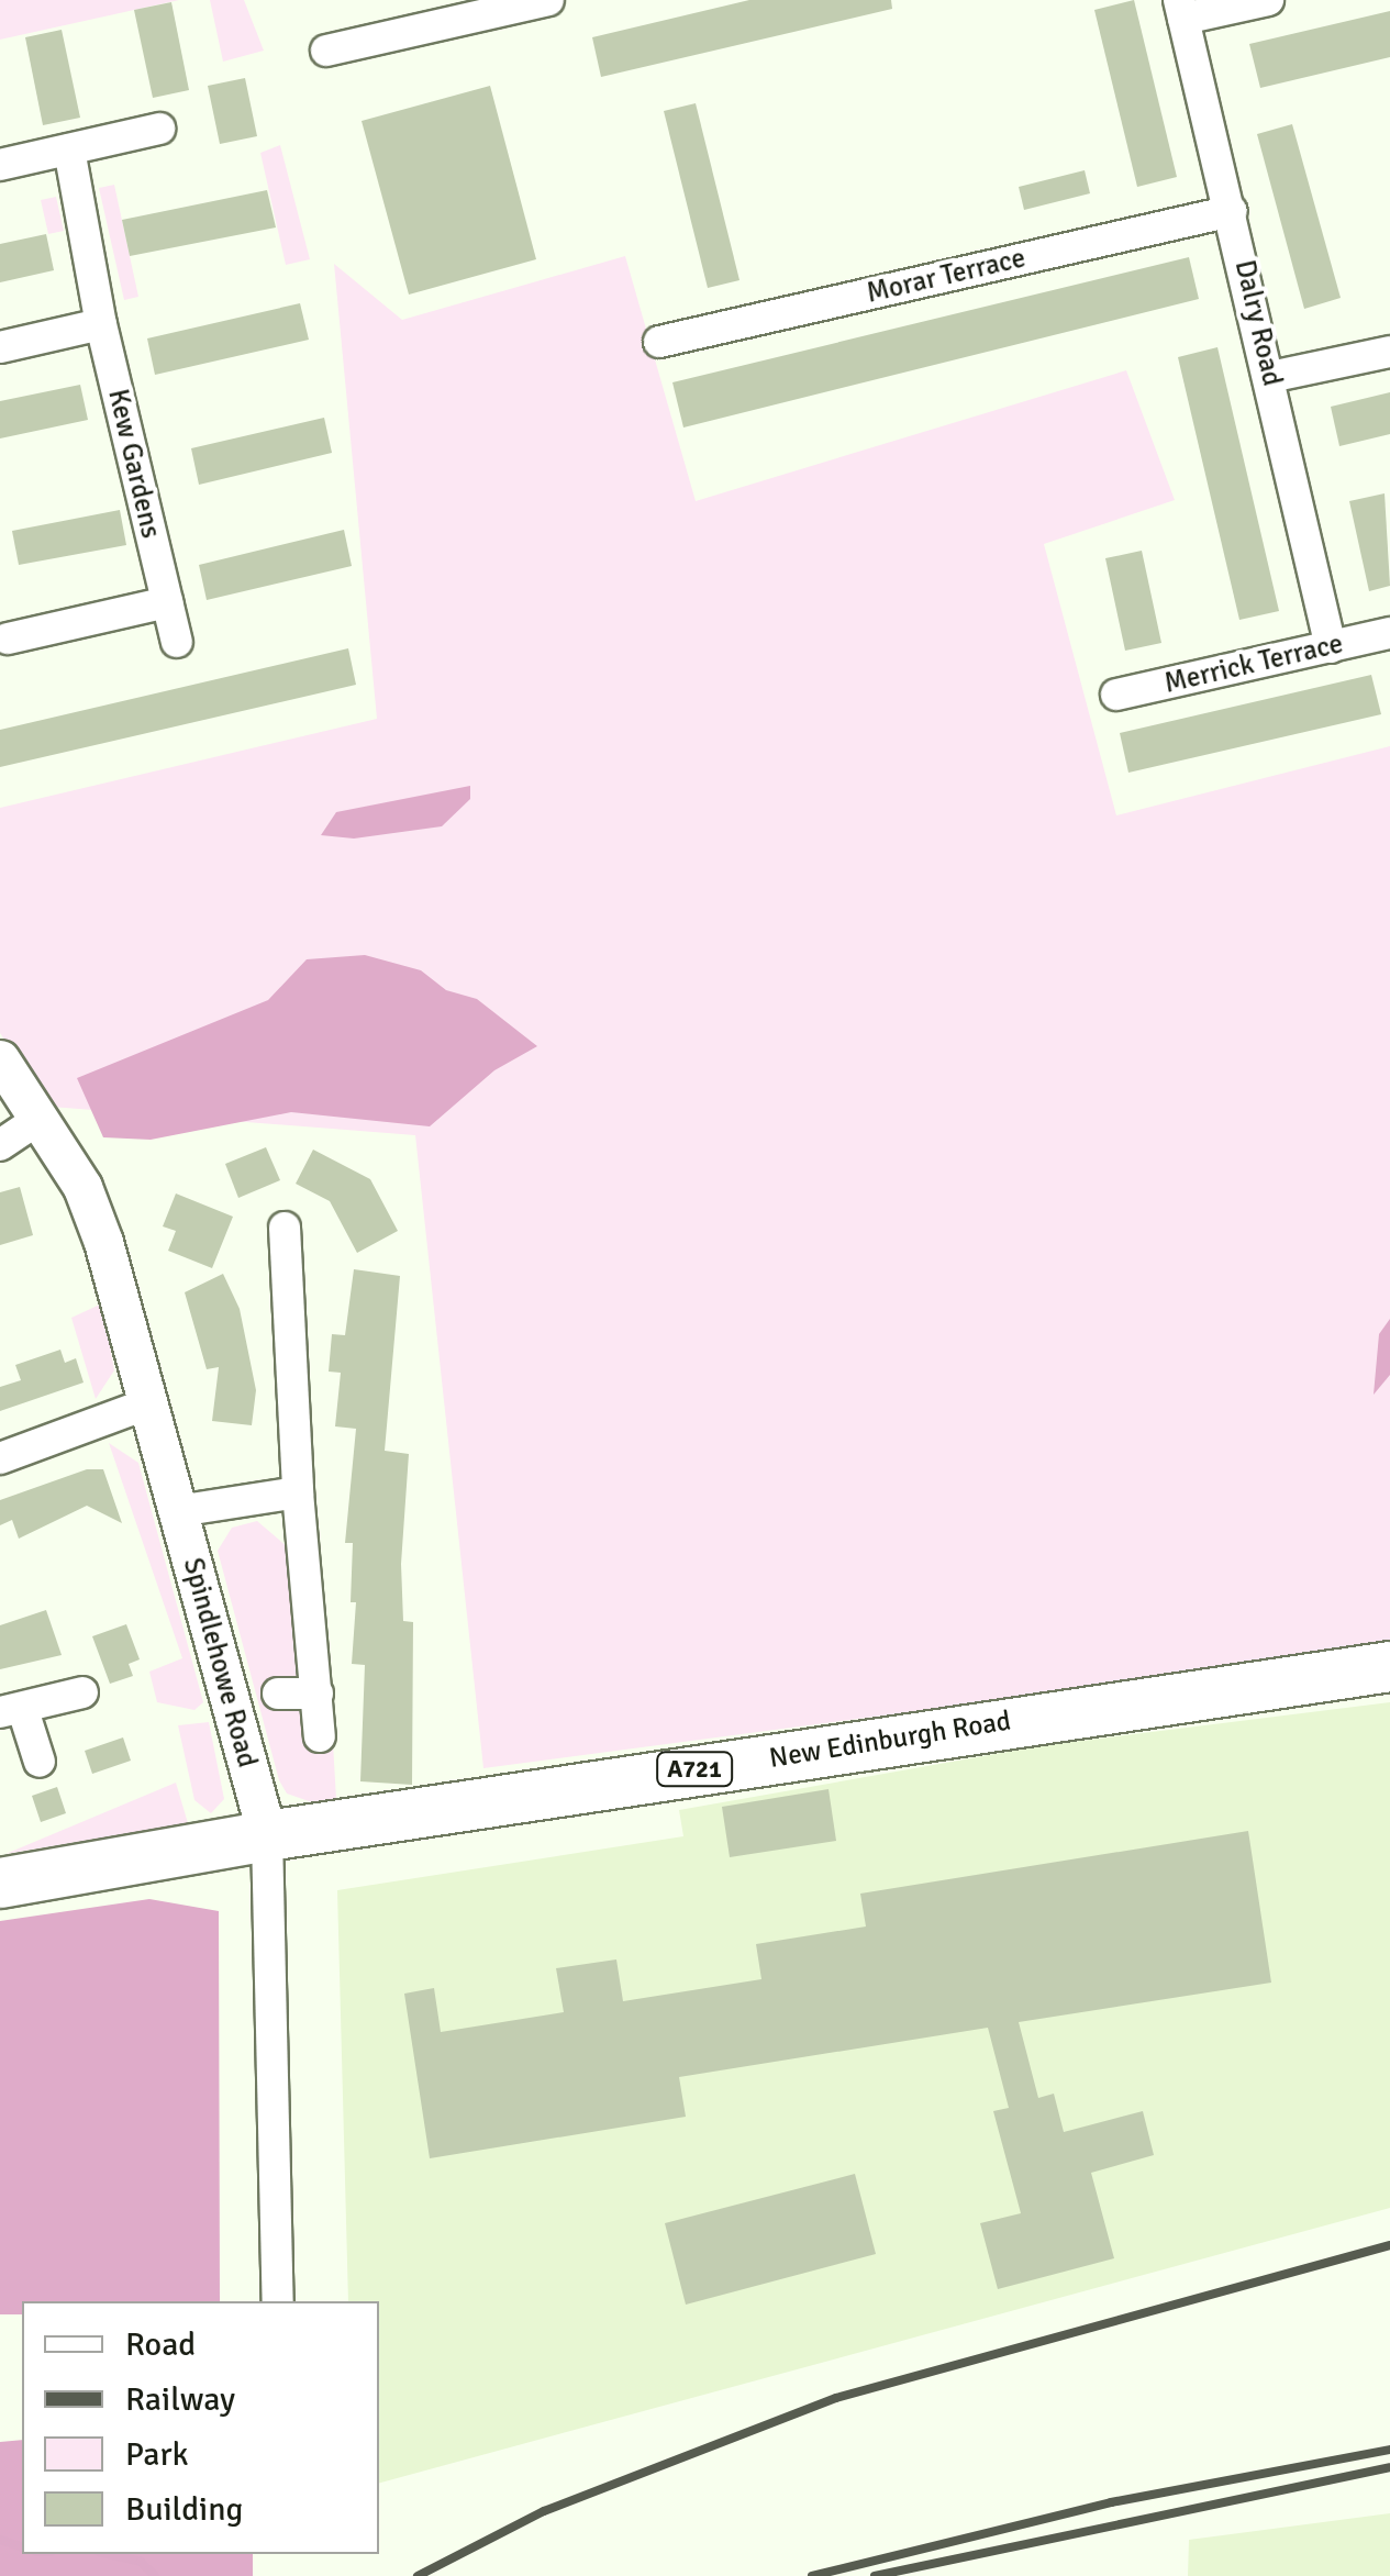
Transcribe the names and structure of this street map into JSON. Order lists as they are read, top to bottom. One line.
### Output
{"streets":{"main road":["New Edinburgh Road","A721"],"street":["Morar Terrace","Dalry Road","Kew Gardens","Merrick Terrace","Spindlehowe Road"]},"crossings":[["Morar Terrace","Dalry Road"],["Dalry Road","Merrick Terrace"],["Spindlehowe Road","New Edinburgh Road"]],"legend":["Road","Railway","Park","Building"]}
